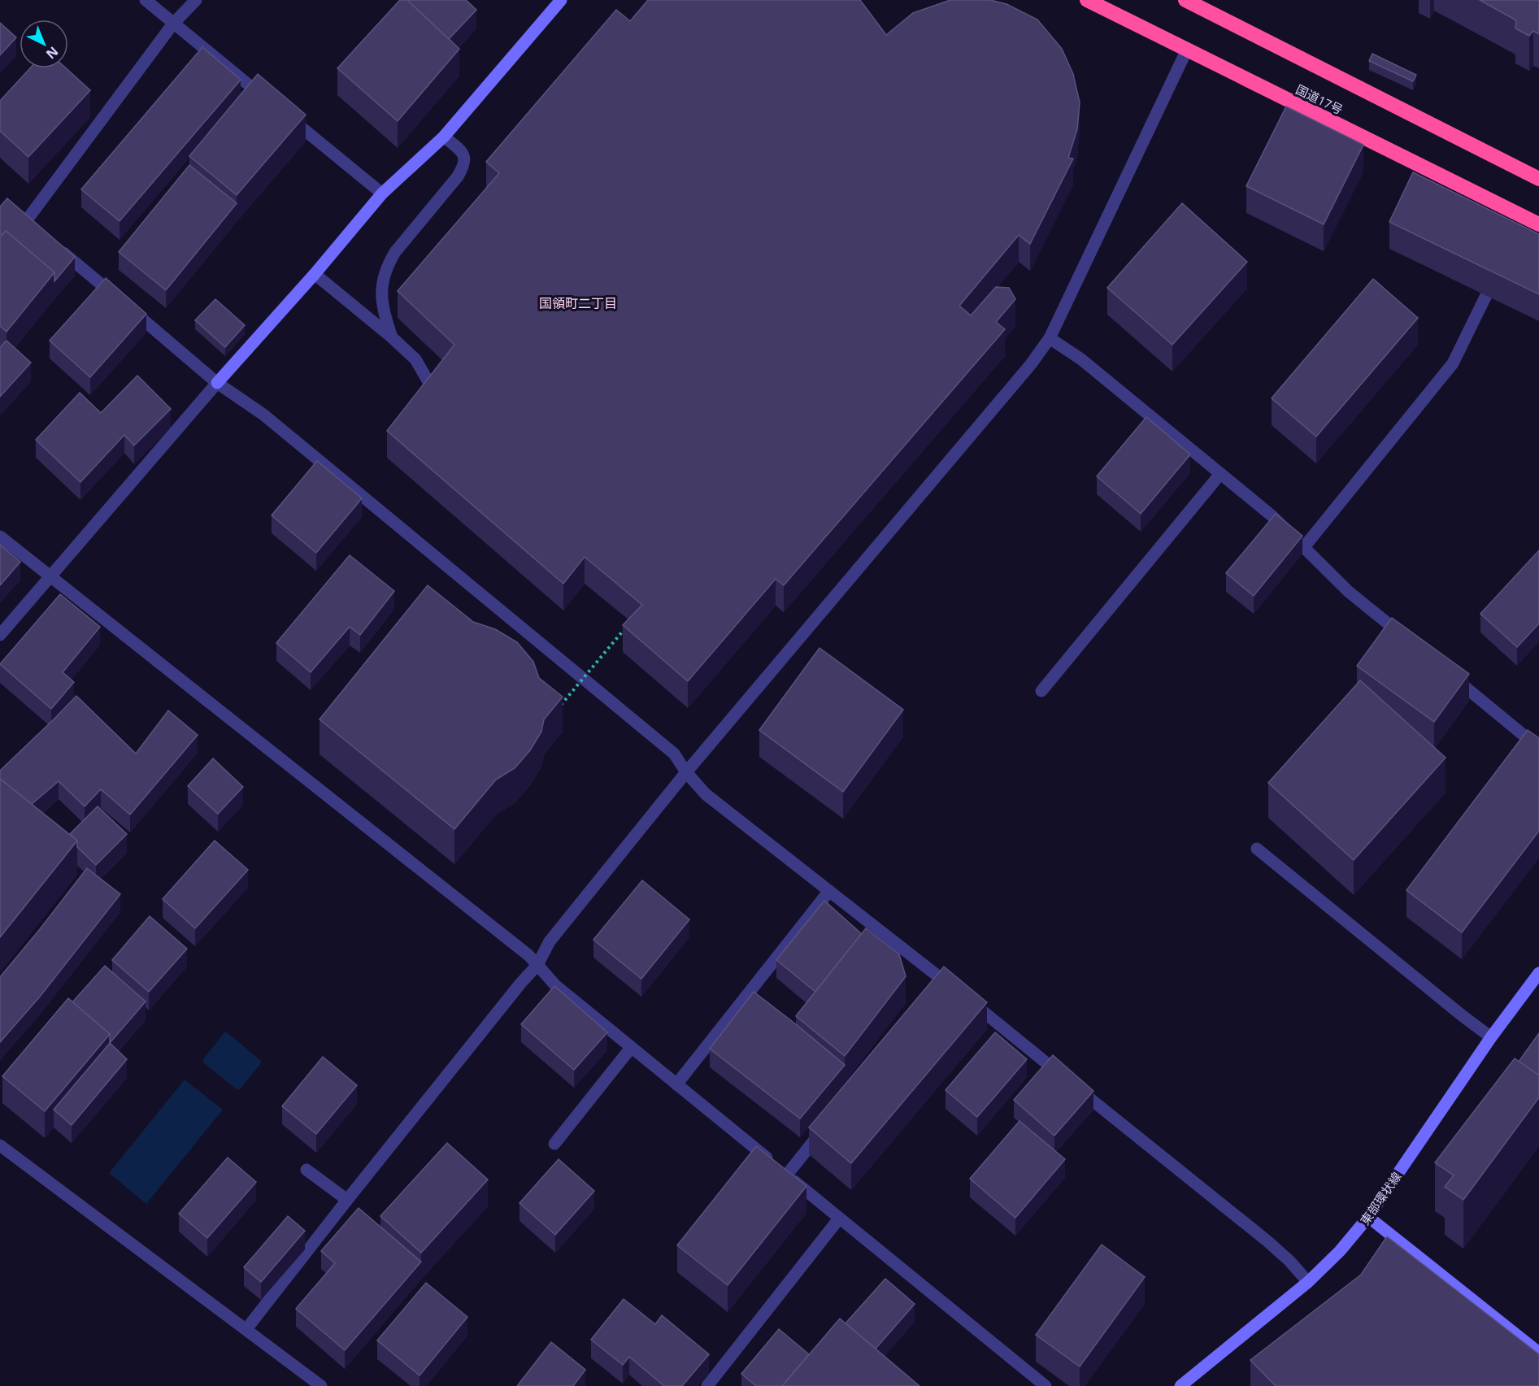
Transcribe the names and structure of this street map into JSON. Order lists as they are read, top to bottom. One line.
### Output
{"streets":{"highway":["国道17号"],"street":["東部環状線"]},"districts":["国領町二丁目"],"north":"bottom right"}
